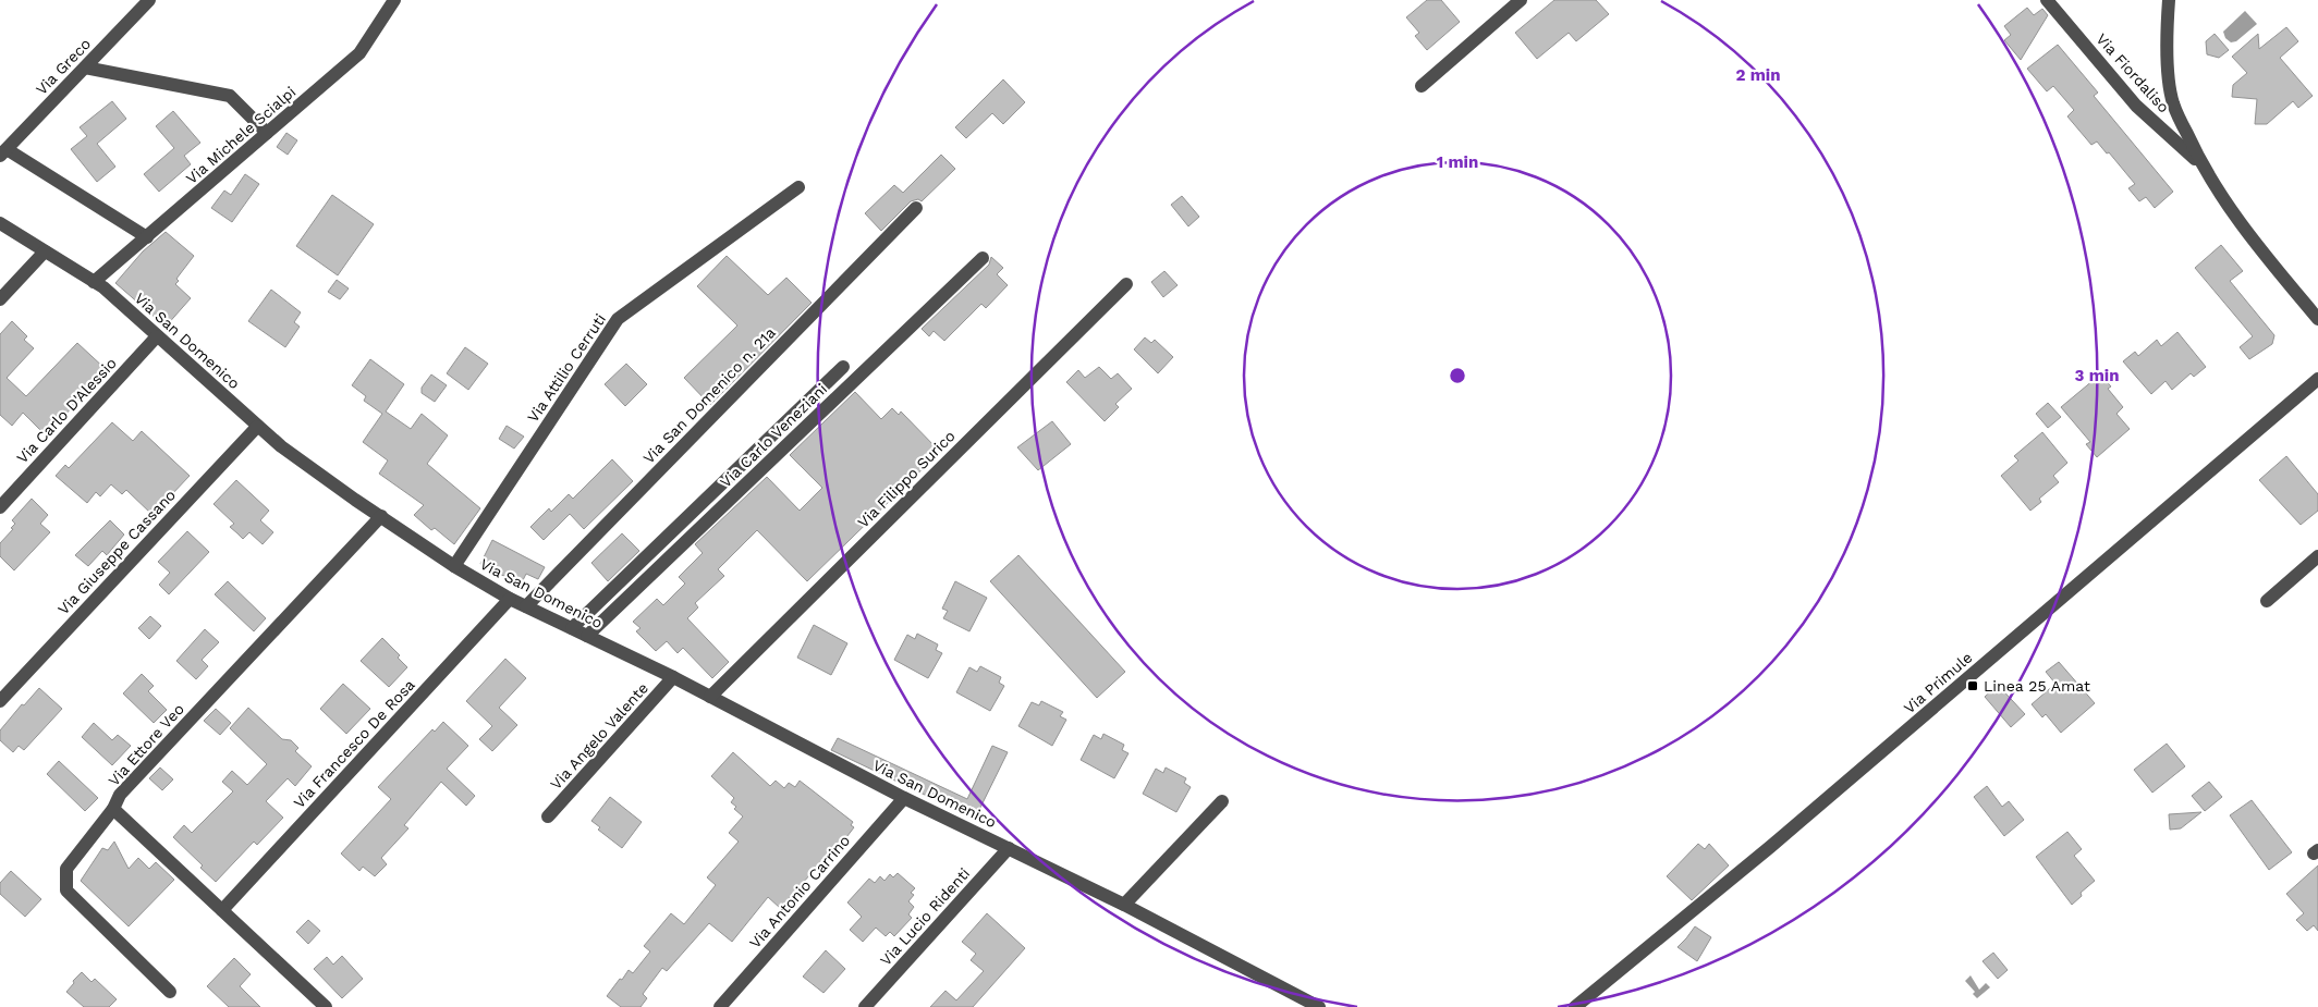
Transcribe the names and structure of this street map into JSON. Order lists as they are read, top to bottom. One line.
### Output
{"streets":{"street":["Via Greco","Via Fiordaliso","Via Michele Scialpi","Via San Domenico","Via Attilio Cerruti","Via San Domenico n. 21a","Via Carlo D'Alessio","Via Carlo Veneziani","Via Filippo Surico","Via Giuseppe Cassano","Via Primule","Via Angelo Valente","Via Francesco De Rosa","Via Ettore Veo","Via Antonio Carrino","Via Lucio Ridenti"]},"crossings":[["Via Michele Scialpi","Via San Domenico"],["Via San Domenico","Via Attilio Cerruti"],["Via San Domenico","Via San Domenico n. 21a"],["Via San Domenico","Via Carlo D'Alessio"],["Via San Domenico","Via Carlo Veneziani"],["Via San Domenico","Via Filippo Surico"],["Via San Domenico","Via Giuseppe Cassano"],["Via San Domenico","Via Angelo Valente"],["Via San Domenico","Via Francesco De Rosa"],["Via San Domenico","Via Ettore Veo"],["Via San Domenico","Via Antonio Carrino"],["Via San Domenico","Via Lucio Ridenti"],["Via Francesco De Rosa","Via Ettore Veo"]],"places":{"transit":["Linea 25 Amat"]},"rings":["2 min","1 min","3 min"]}
